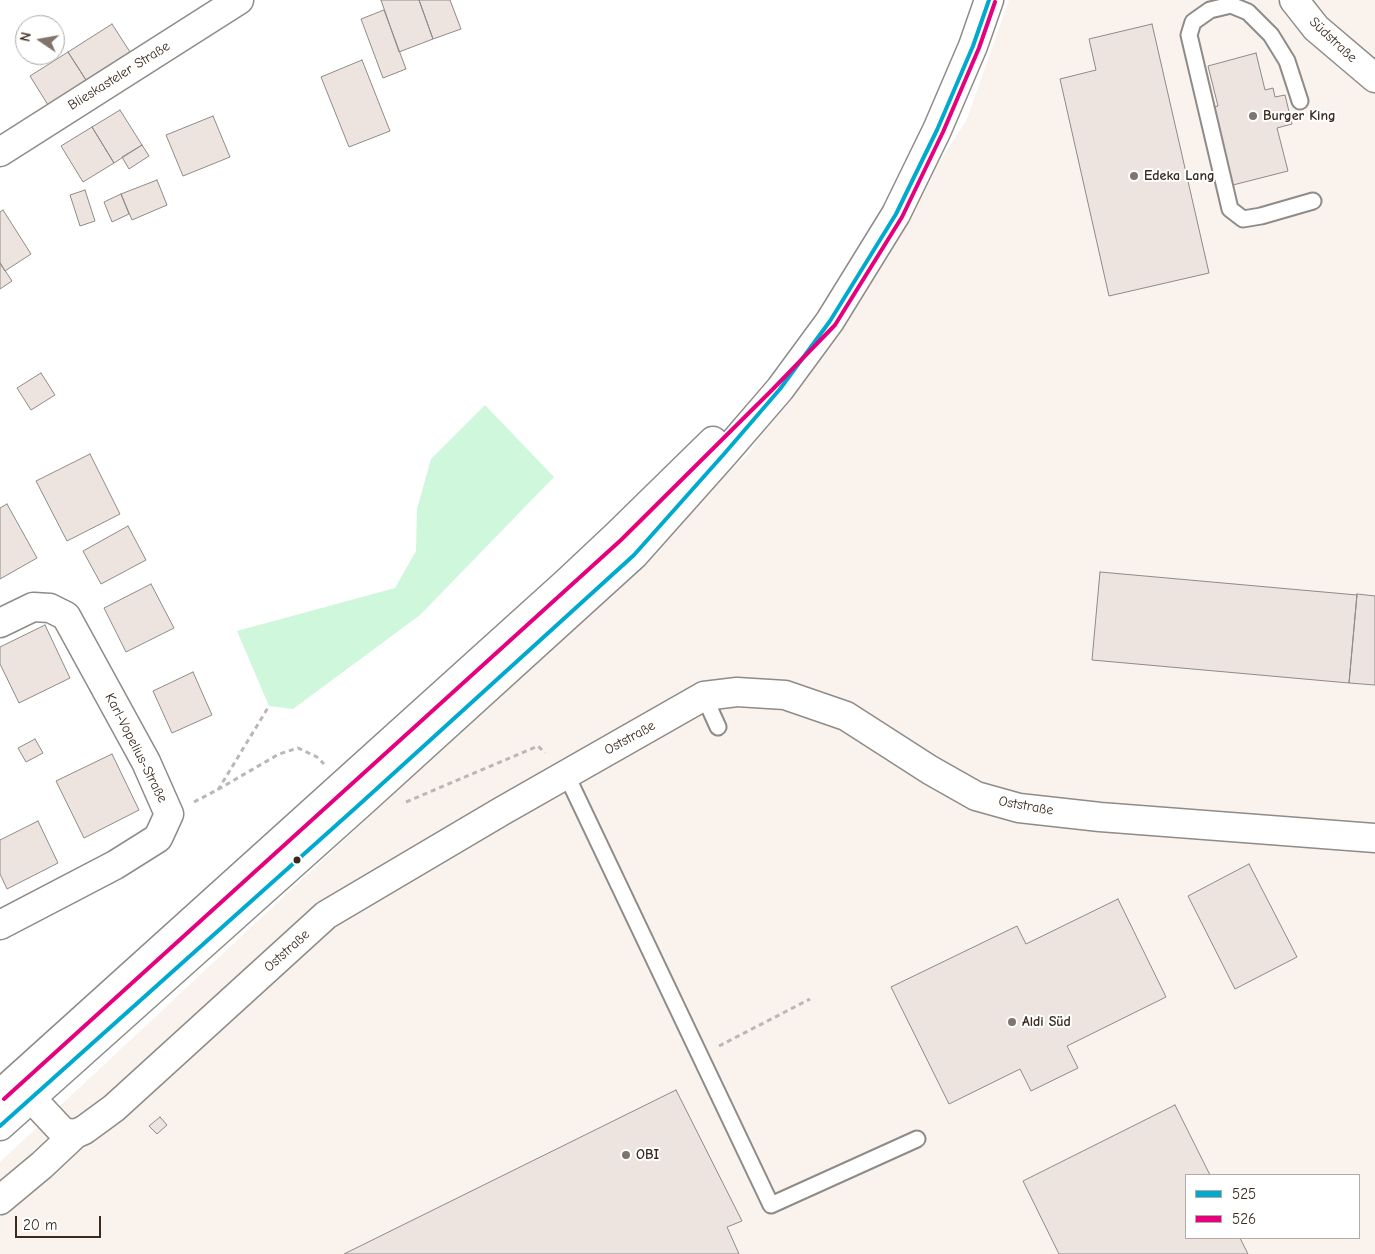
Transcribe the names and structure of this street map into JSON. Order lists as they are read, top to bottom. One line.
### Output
{"streets":{"street":["Südstraße","Blieskasteler Straße","Oststraße","Karl-Vopelius-Straße"]},"places":["Burger King","Edeka Lang","Aldi Süd","OBI"],"lines":["transit line 525","transit line 526"],"legend":["525","526"],"scale_bar":"20 m","north":"left"}
